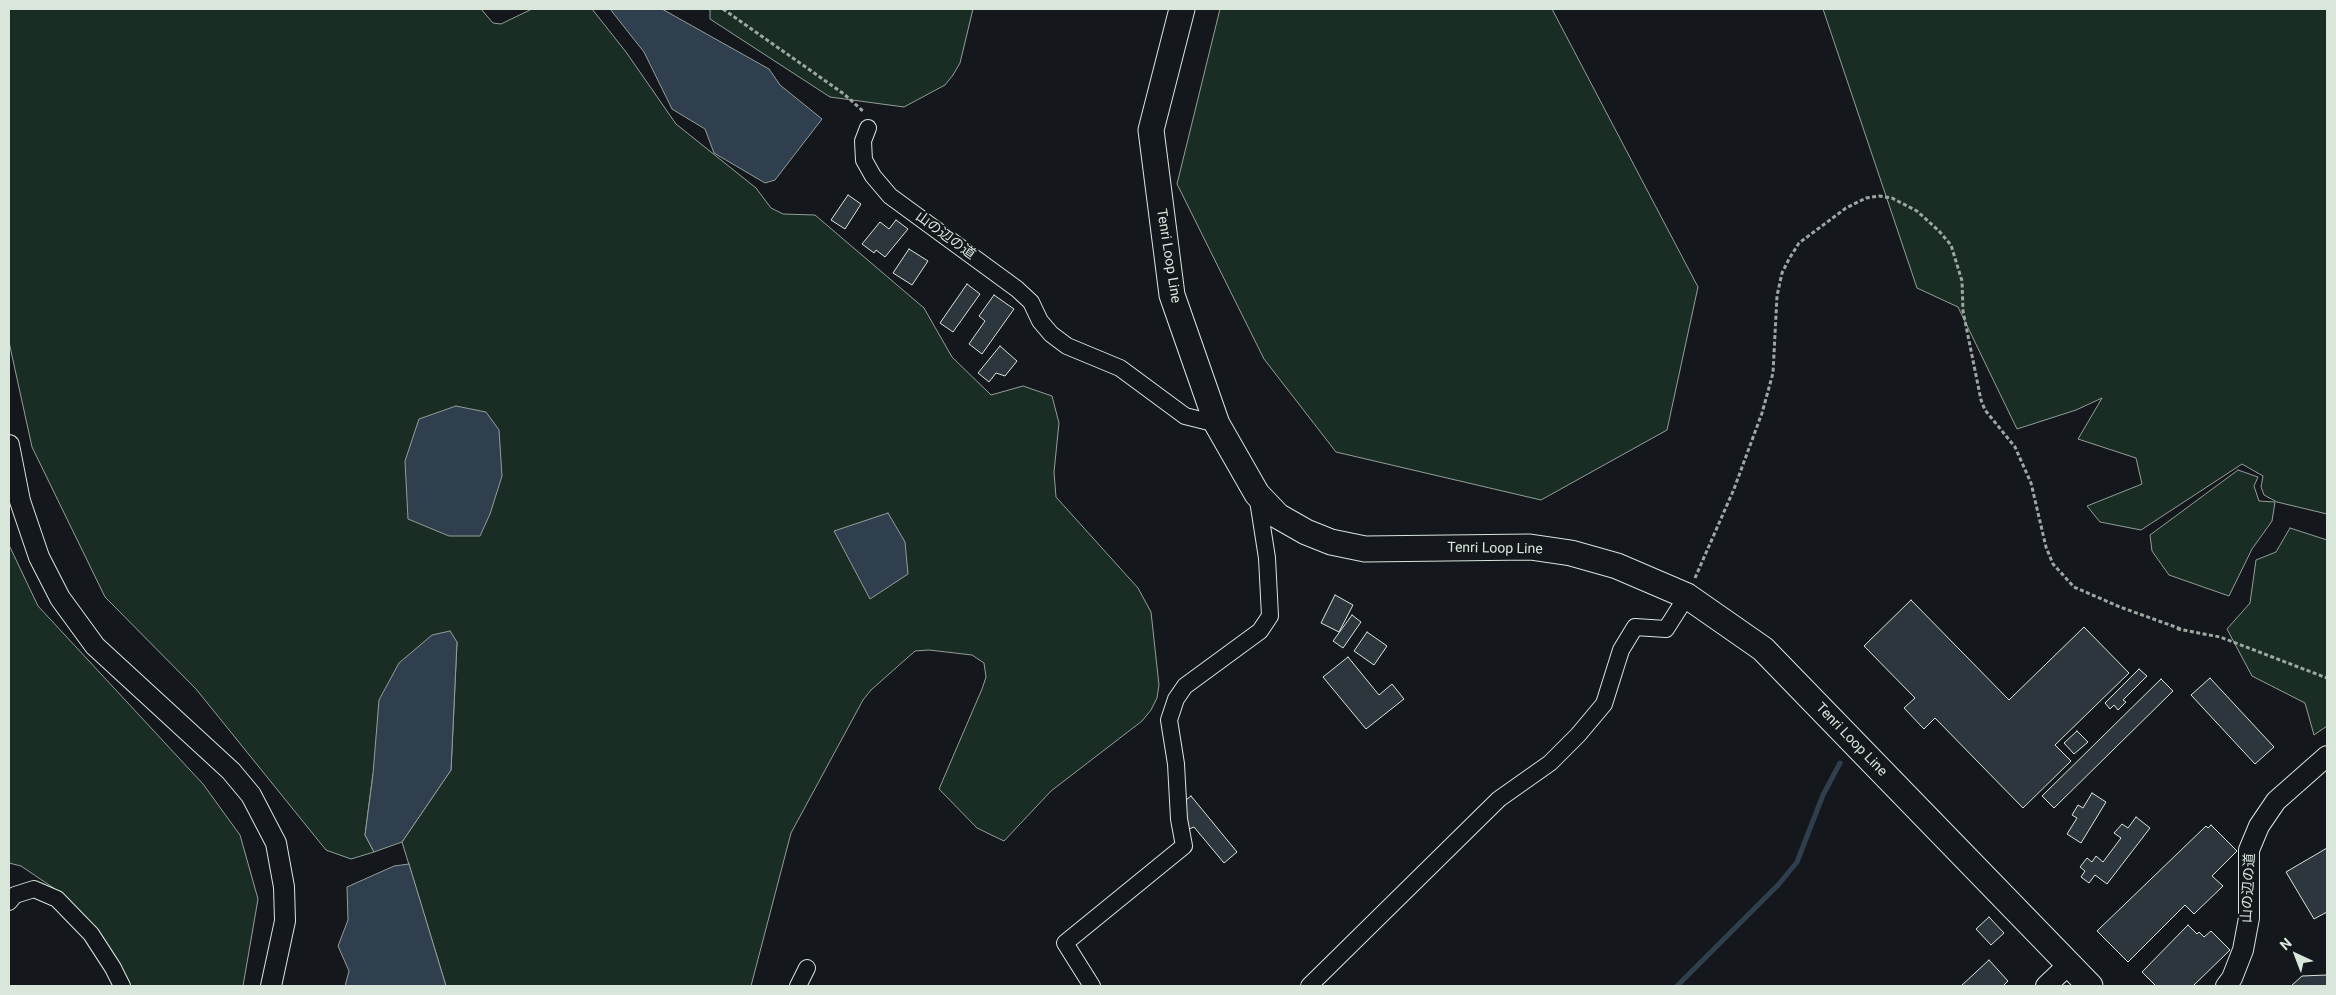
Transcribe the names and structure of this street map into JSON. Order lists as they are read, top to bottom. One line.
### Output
{"streets":{"main road":["Tenri Loop Line"],"street":["山の辺の道"]},"crossings":[["山の辺の道","Tenri Loop Line"]],"north":"top left"}
